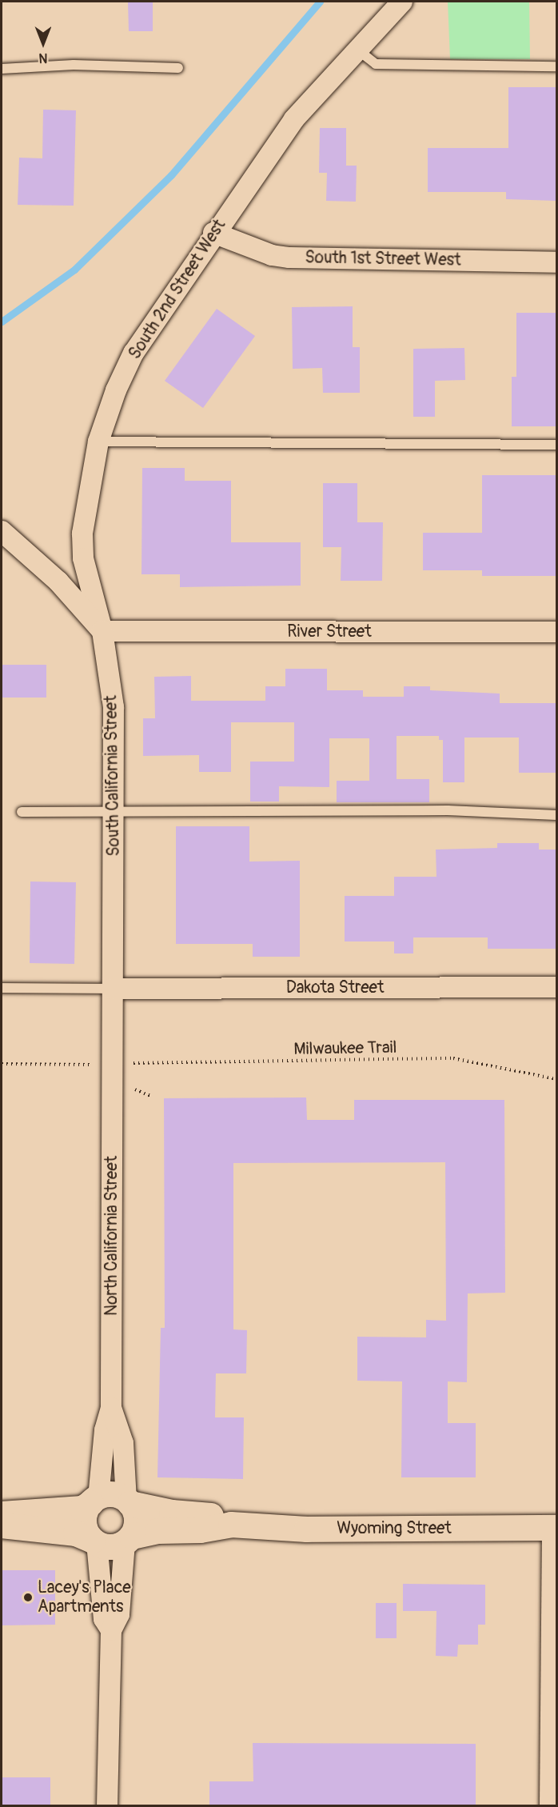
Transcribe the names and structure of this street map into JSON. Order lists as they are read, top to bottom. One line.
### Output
{"streets":{"street":["South 1st Street West","South 2nd Street West","River Street","South California Street","Dakota Street","North California Street","Wyoming Street"],"path":["Milwaukee Trail"]},"crossings":[["South 1st Street West","South 2nd Street West"],["South 2nd Street West","River Street"],["South 2nd Street West","South California Street"],["River Street","South California Street"],["South California Street","Dakota Street"],["South California Street","Milwaukee Trail"],["South California Street","North California Street"],["Milwaukee Trail","North California Street"],["North California Street","Wyoming Street"]],"places":["Lacey's Place Apartments"],"north":"bottom"}
